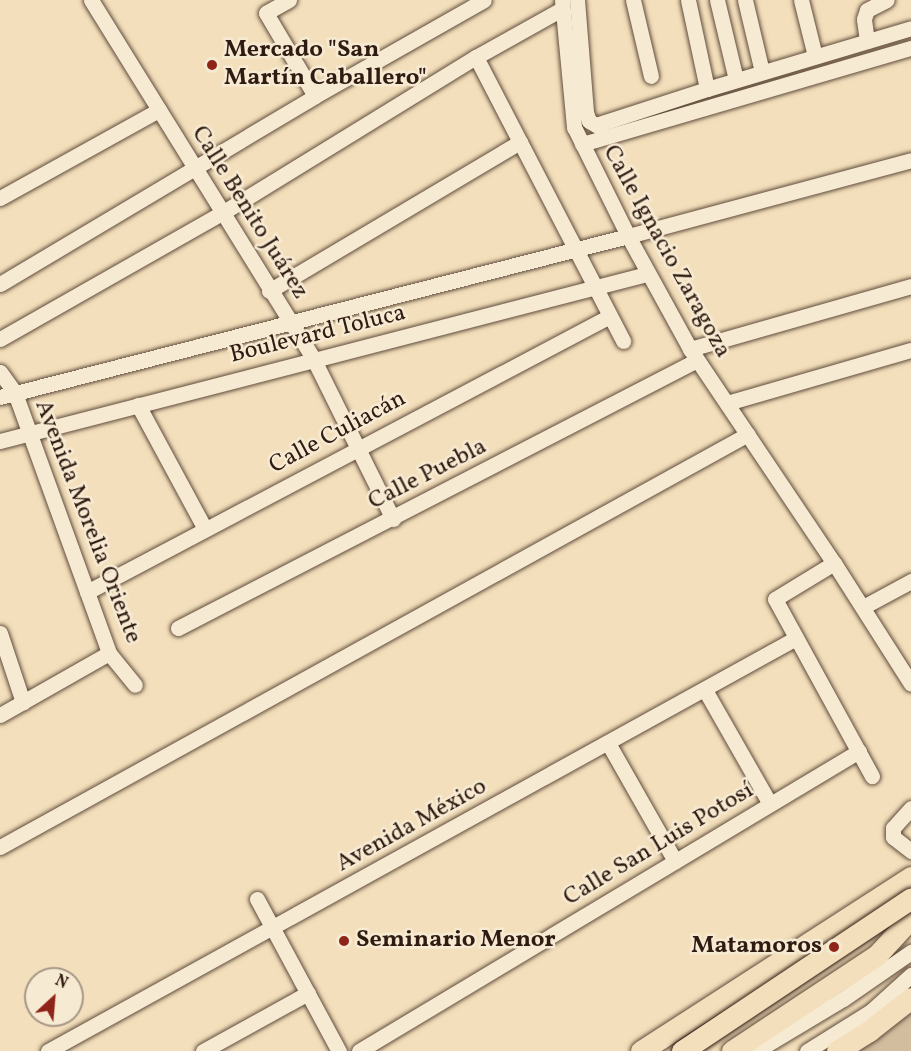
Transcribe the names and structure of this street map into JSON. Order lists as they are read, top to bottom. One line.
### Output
{"streets":{"street":["Calle Benito Juárez","Calle Ignacio Zaragoza","Boulevard Toluca","Calle Culiacán","Calle Puebla","Avenida Morelia Oriente","Avenida México","Calle San Luis Potosí"]},"crossings":[["Calle Benito Juárez","Boulevard Toluca"],["Calle Benito Juárez","Calle Culiacán"],["Calle Benito Juárez","Calle Puebla"],["Calle Ignacio Zaragoza","Boulevard Toluca"],["Calle Ignacio Zaragoza","Calle Puebla"],["Boulevard Toluca","Avenida Morelia Oriente"],["Calle Culiacán","Avenida Morelia Oriente"]],"places":["Mercado \"San Martín Caballero\"","Seminario Menor","Matamoros"],"north":"top right"}
